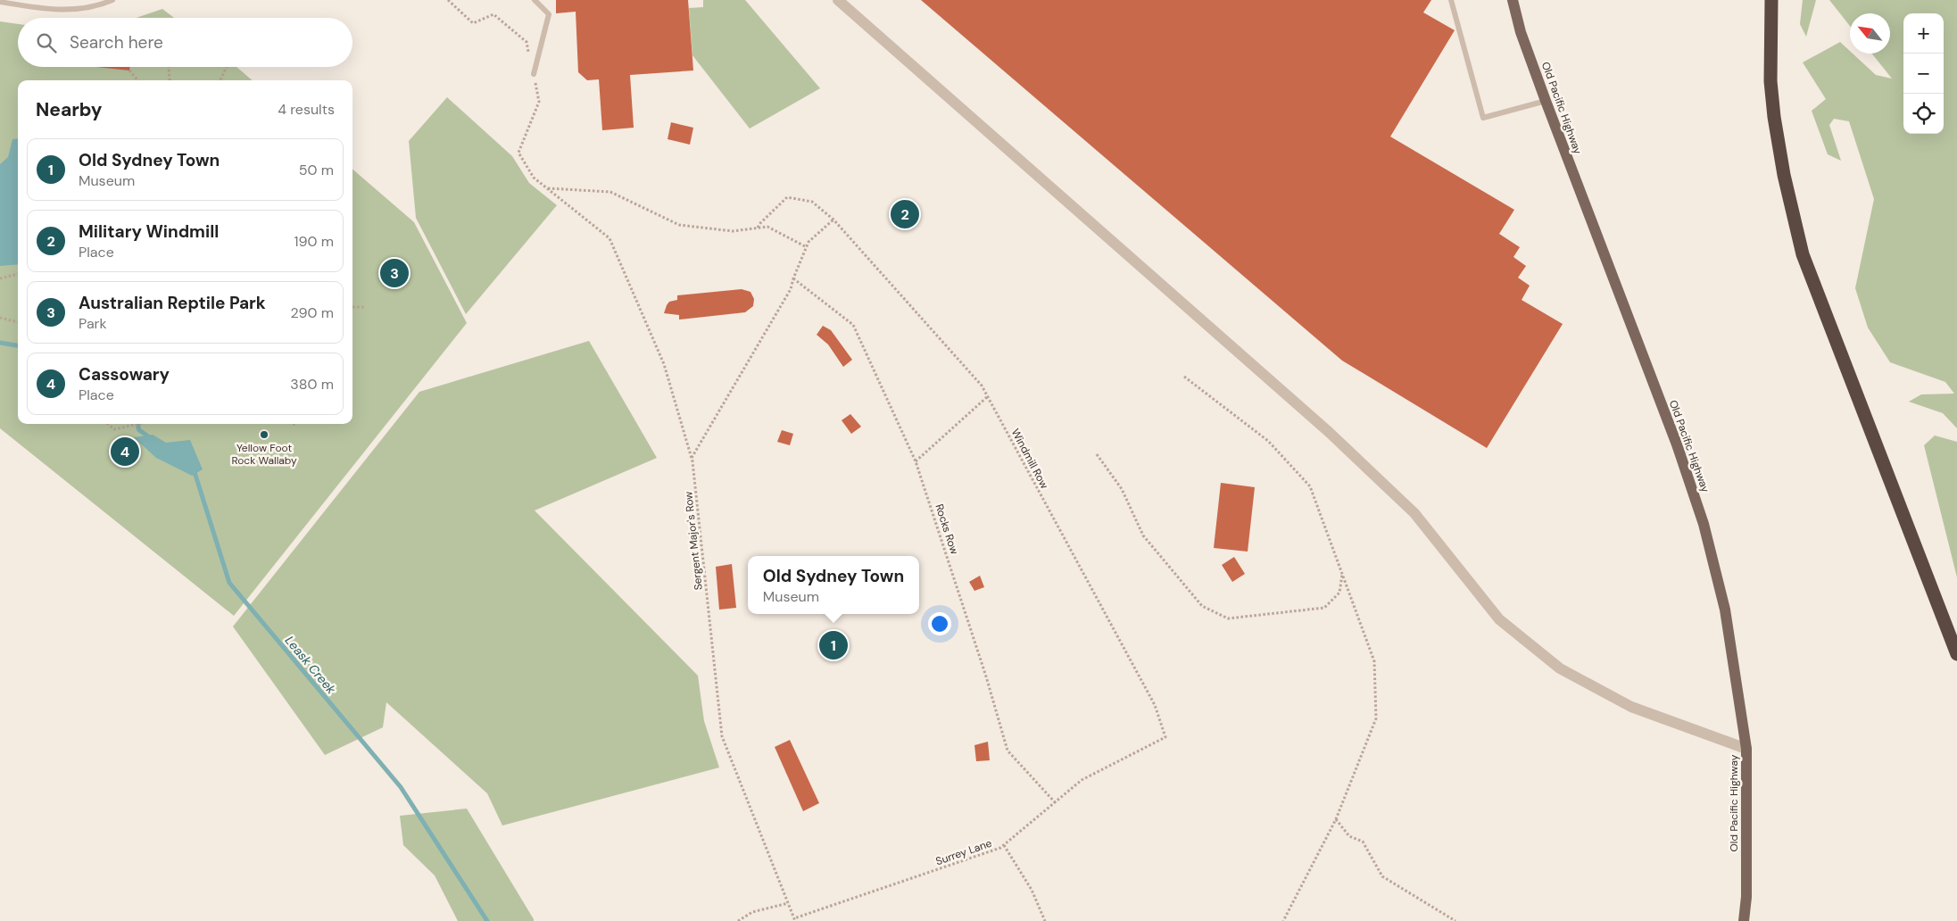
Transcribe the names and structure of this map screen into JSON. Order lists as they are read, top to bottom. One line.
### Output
{"streets":{"main road":["Old Pacific Highway"],"path":["Windmill Row","Rocks Row","Sergent Major's Row","Surrey Lane"]},"crossings":[["Windmill Row","Surrey Lane"],["Rocks Row","Surrey Lane"],["Sergent Major's Row","Surrey Lane"]],"water":["Leask Creek"],"places":["Yellow Foot Rock Wallaby"],"north":"top left","page":{"map_buttons":["+","−"],"search":"Search here","heading":["Nearby","4 results"],"list":[{"mark":"1","name":"Old Sydney Town","note":"Museum","value":"50 m"},{"mark":"2","name":"Military Windmill","note":"Place","value":"190 m"},{"mark":"3","name":"Australian Reptile Park","note":"Park","value":"290 m"},{"mark":"4","name":"Cassowary","note":"Place","value":"380 m"}],"pins":["2","3","4","1"],"popup":["Old Sydney Town","Museum"]}}
